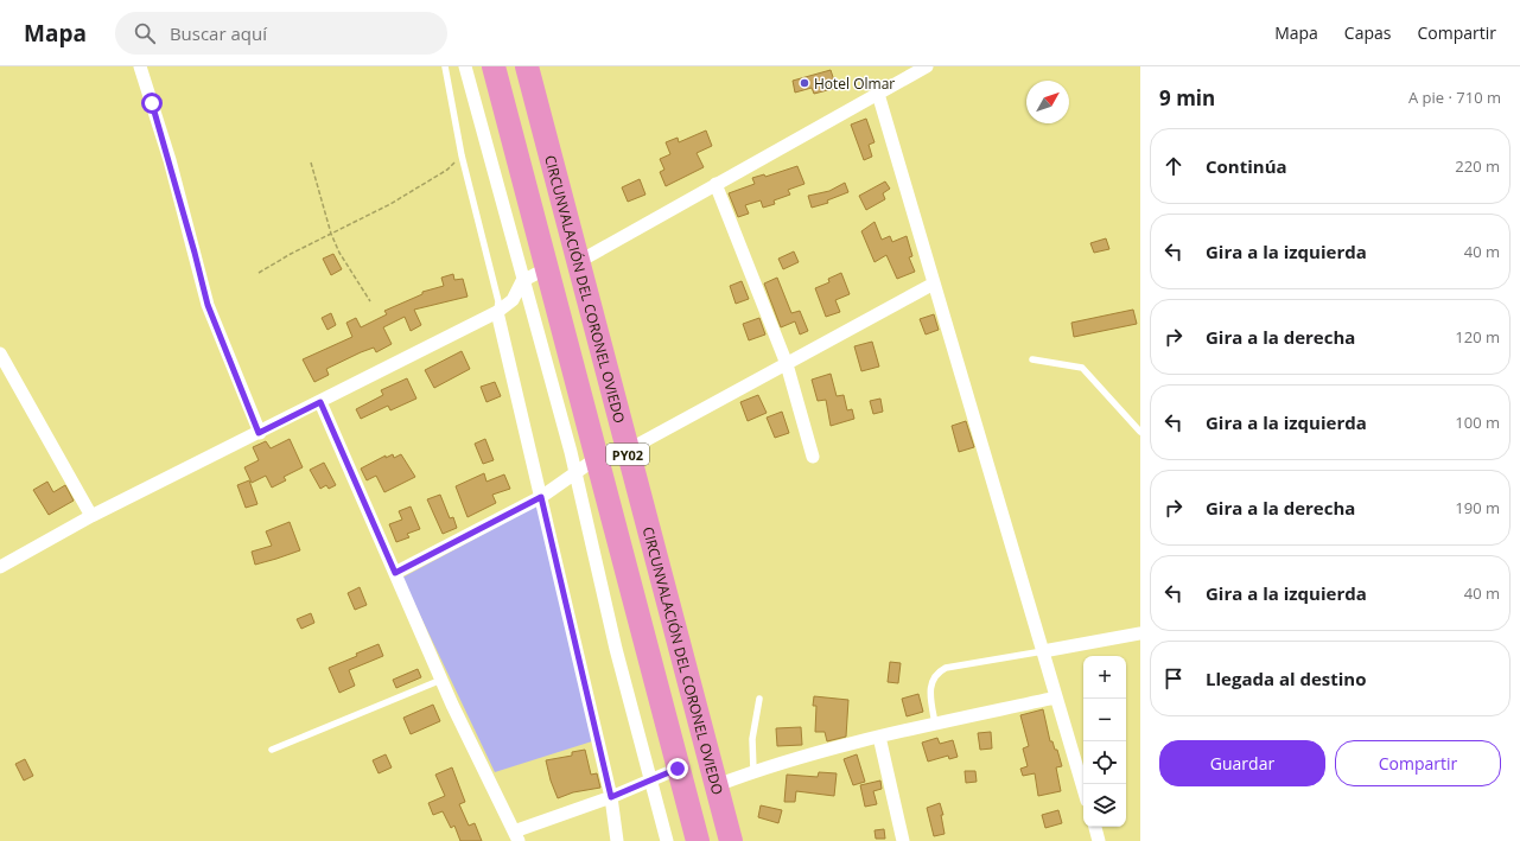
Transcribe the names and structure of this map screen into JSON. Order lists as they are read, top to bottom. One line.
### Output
{"streets":{"highway":["CIRCUNVALACIÓN DEL CORONEL OVIEDO","PY02"]},"places":["Hotel Olmar"],"north":"top right","page":{"header":"Mapa","search":"Buscar aquí","nav":["Mapa","Capas","Compartir"],"heading":["9 min","A pie · 710 m"],"list":[["Continúa","220 m"],["Gira a la izquierda","40 m"],["Gira a la derecha","120 m"],["Gira a la izquierda","100 m"],["Gira a la derecha","190 m"],["Gira a la izquierda","40 m"],"Llegada al destino"],"map_buttons":["+","−"],"buttons":["Guardar","Compartir"]}}
